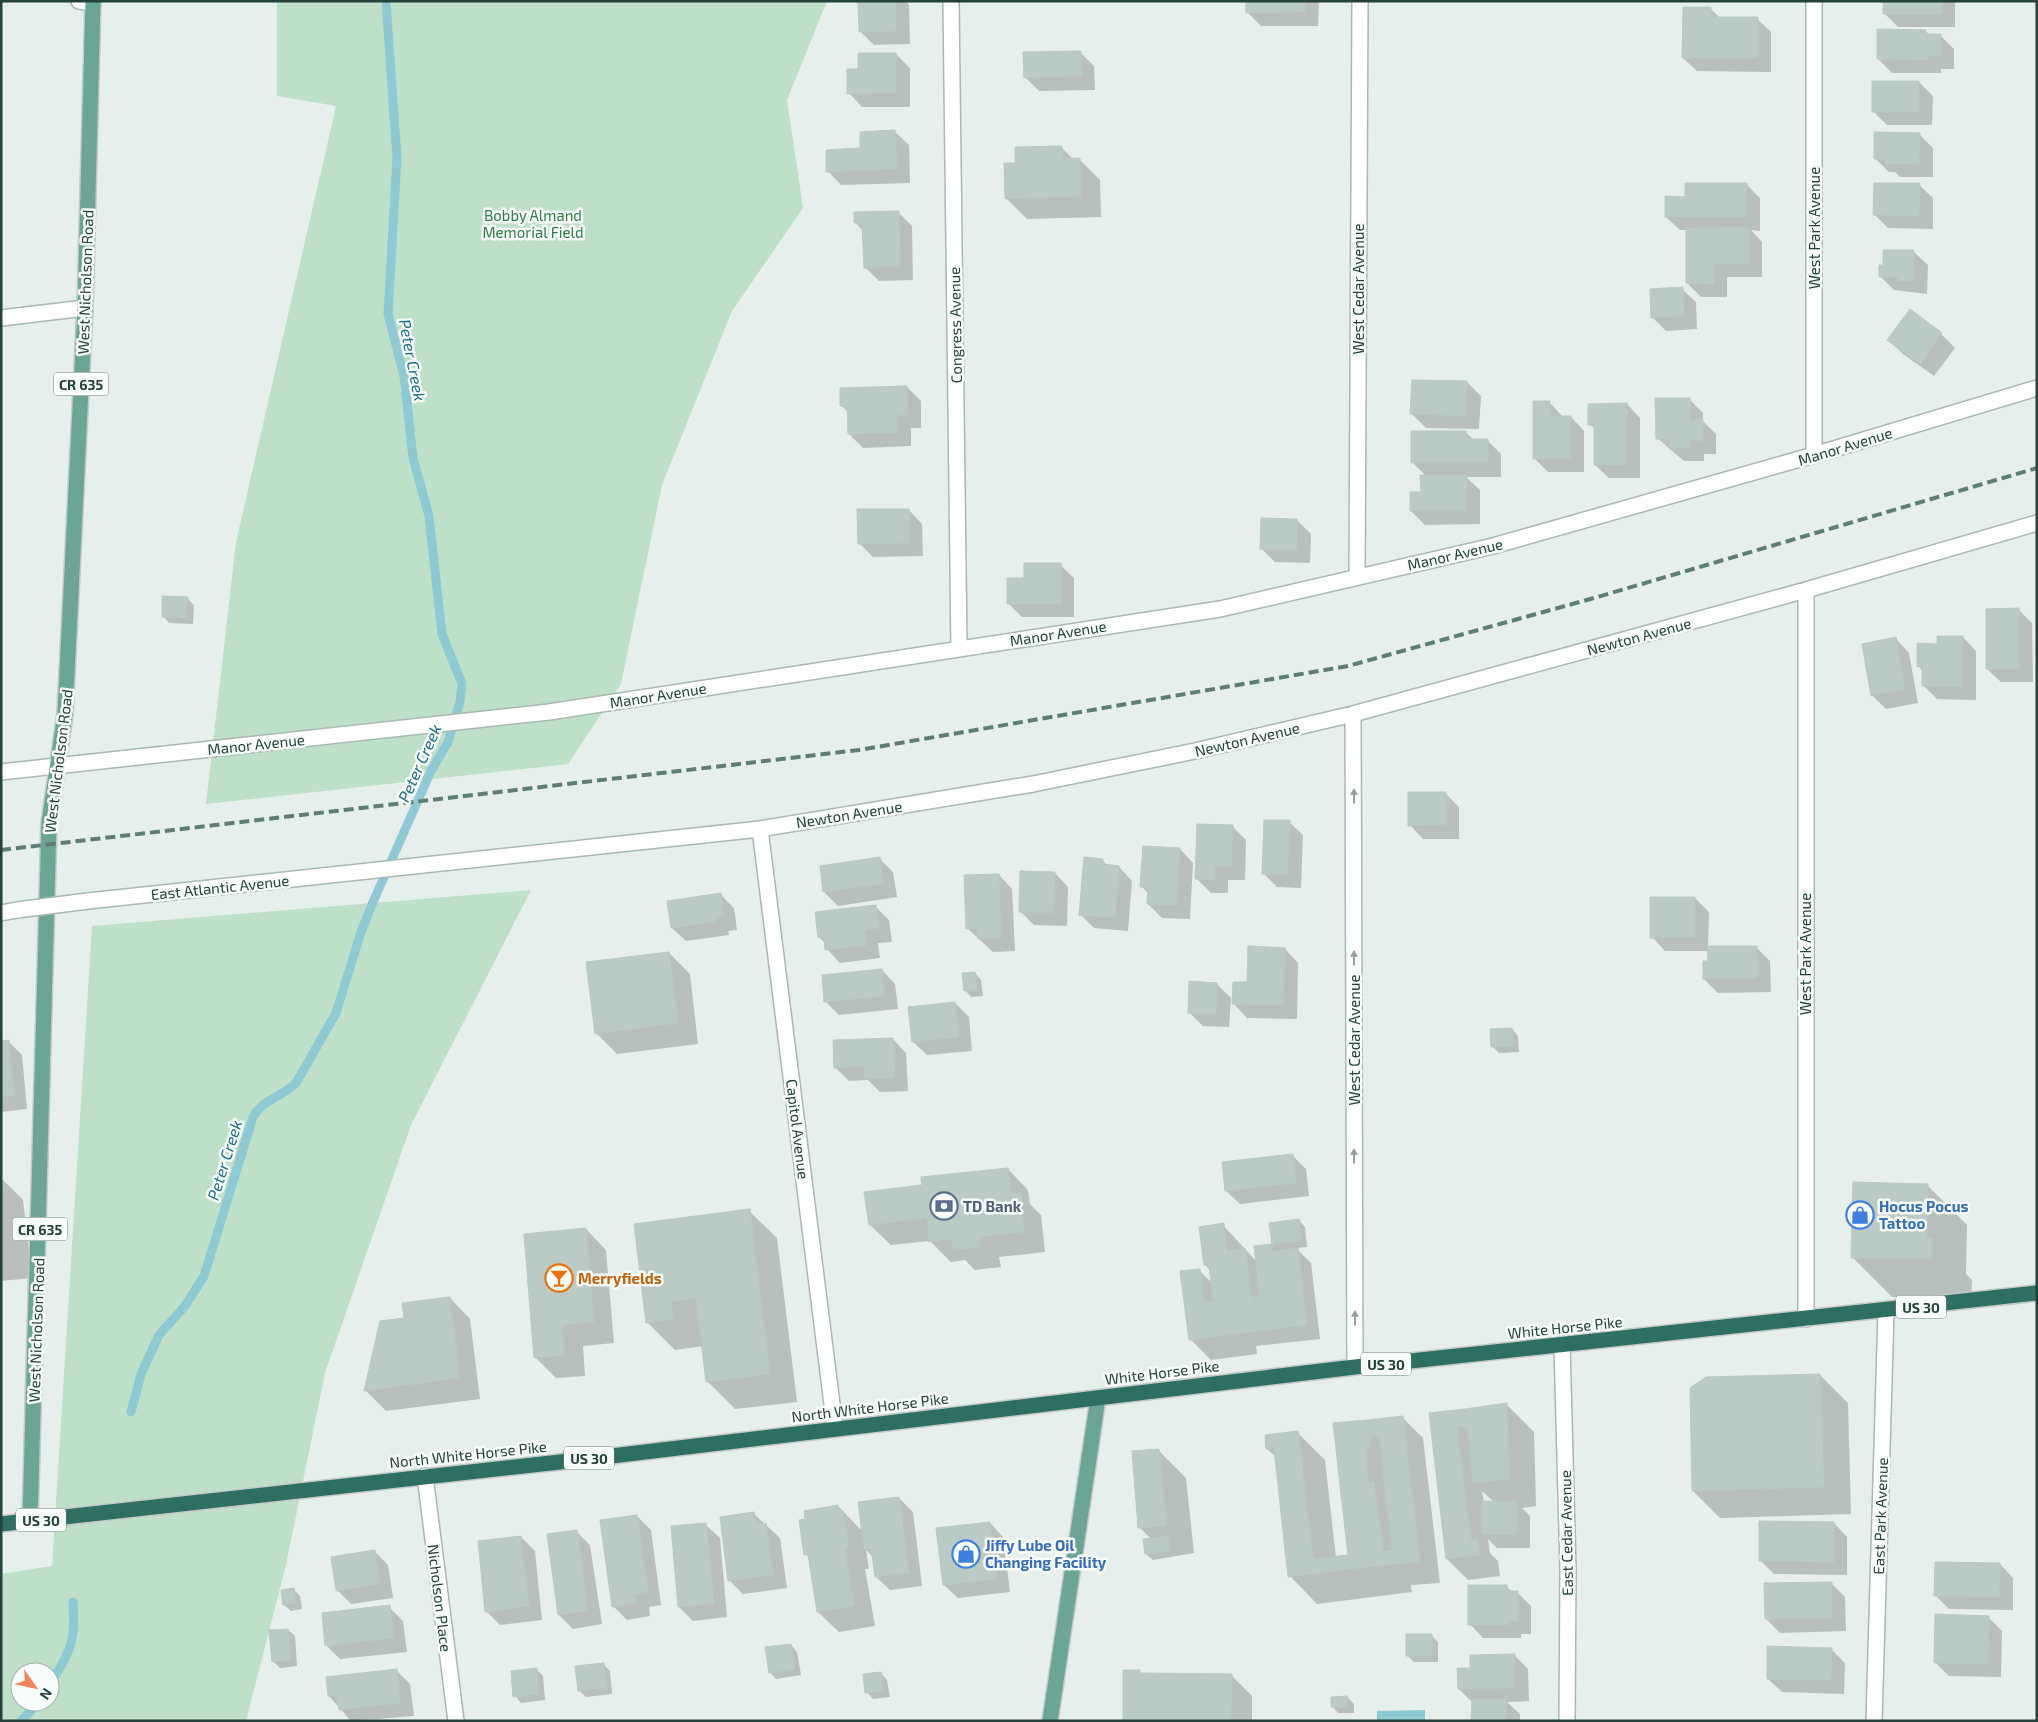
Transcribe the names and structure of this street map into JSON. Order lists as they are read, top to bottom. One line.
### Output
{"streets":{"highway":["US 30","White Horse Pike","North White Horse Pike"],"main road":["West Nicholson Road","CR 635"],"street":["West Park Avenue","West Cedar Avenue","Congress Avenue","Manor Avenue","Newton Avenue","East Atlantic Avenue","Capitol Avenue","East Park Avenue","East Cedar Avenue","Nicholson Place"]},"crossings":[["West Park Avenue","Manor Avenue"],["West Park Avenue","Newton Avenue"],["West Park Avenue","White Horse Pike"],["West Nicholson Road","Manor Avenue"],["West Nicholson Road","US 30"],["West Nicholson Road","North White Horse Pike"],["West Cedar Avenue","Manor Avenue"],["West Cedar Avenue","Newton Avenue"],["West Cedar Avenue","White Horse Pike"],["Congress Avenue","Manor Avenue"],["Newton Avenue","East Atlantic Avenue"],["Newton Avenue","Capitol Avenue"],["Capitol Avenue","North White Horse Pike"],["US 30","North White Horse Pike"],["White Horse Pike","North White Horse Pike"],["White Horse Pike","East Park Avenue"],["White Horse Pike","East Cedar Avenue"],["North White Horse Pike","Nicholson Place"]],"one_way":["West Cedar Avenue"],"water":["Peter Creek"],"parks":["Bobby Almand Memorial Field"],"places":{"bank":["TD Bank"],"shop":["Hocus Pocus Tattoo","Jiffy Lube Oil Changing Facility"],"bar":["Merryfields"]},"north":"bottom right"}
